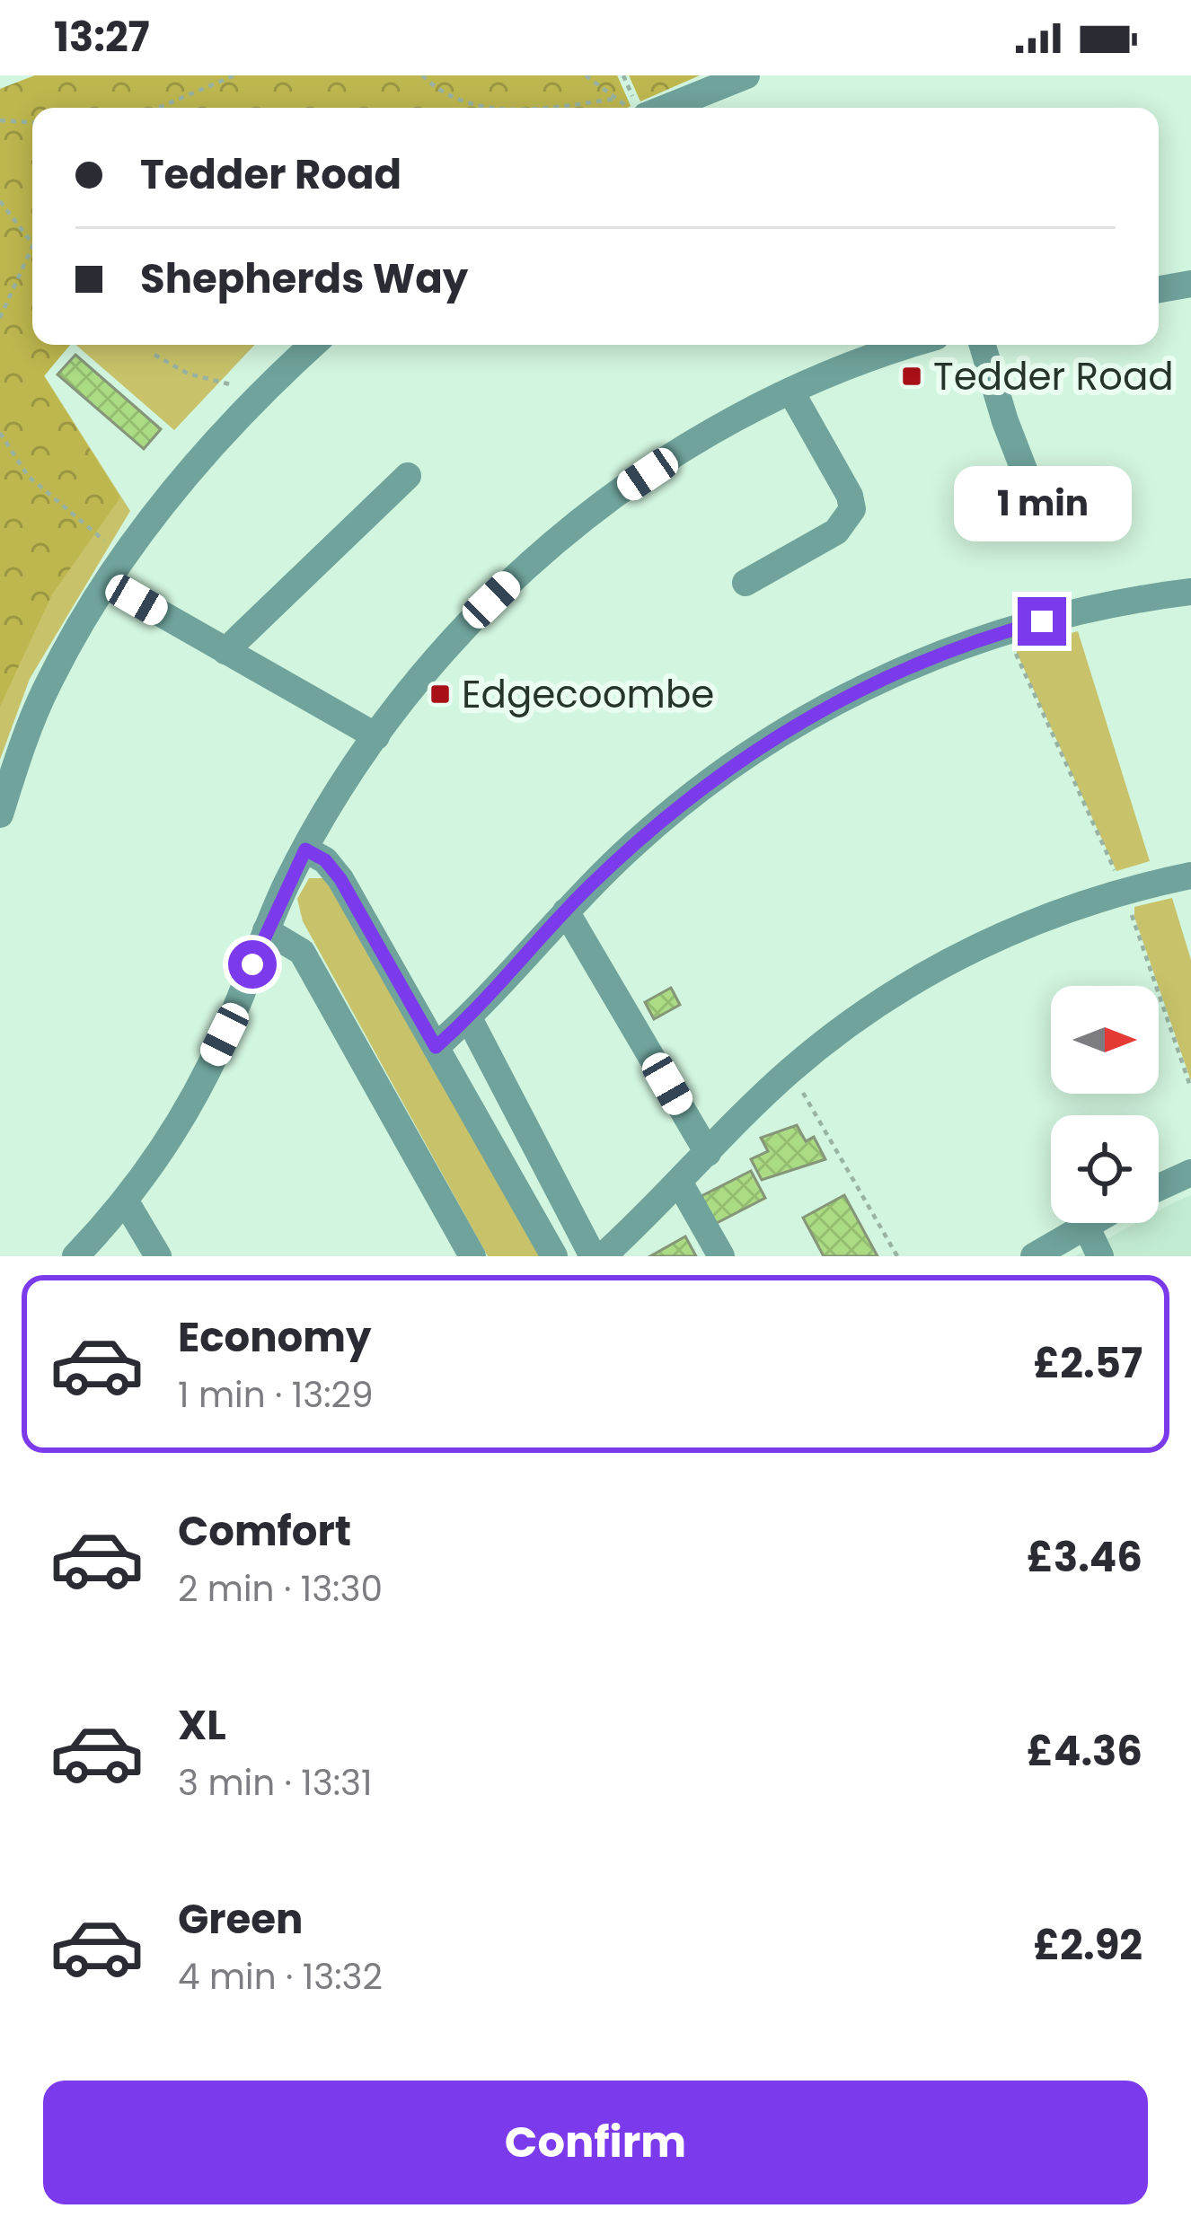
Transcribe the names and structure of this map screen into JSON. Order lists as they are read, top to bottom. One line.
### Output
{"places":{"transit":["Tedder Road","Edgecoombe"]},"north":"right","page":{"status":"13:27","banner":["Tedder Road","Shepherds Way"],"bubble":"1 min","list":[{"name":"Economy","note":"1 min · 13:29","value":"£2.57"},{"name":"Comfort","note":"2 min · 13:30","value":"£3.46"},{"name":"XL","note":"3 min · 13:31","value":"£4.36"},{"name":"Green","note":"4 min · 13:32","value":"£2.92"}],"buttons":"Confirm"}}
